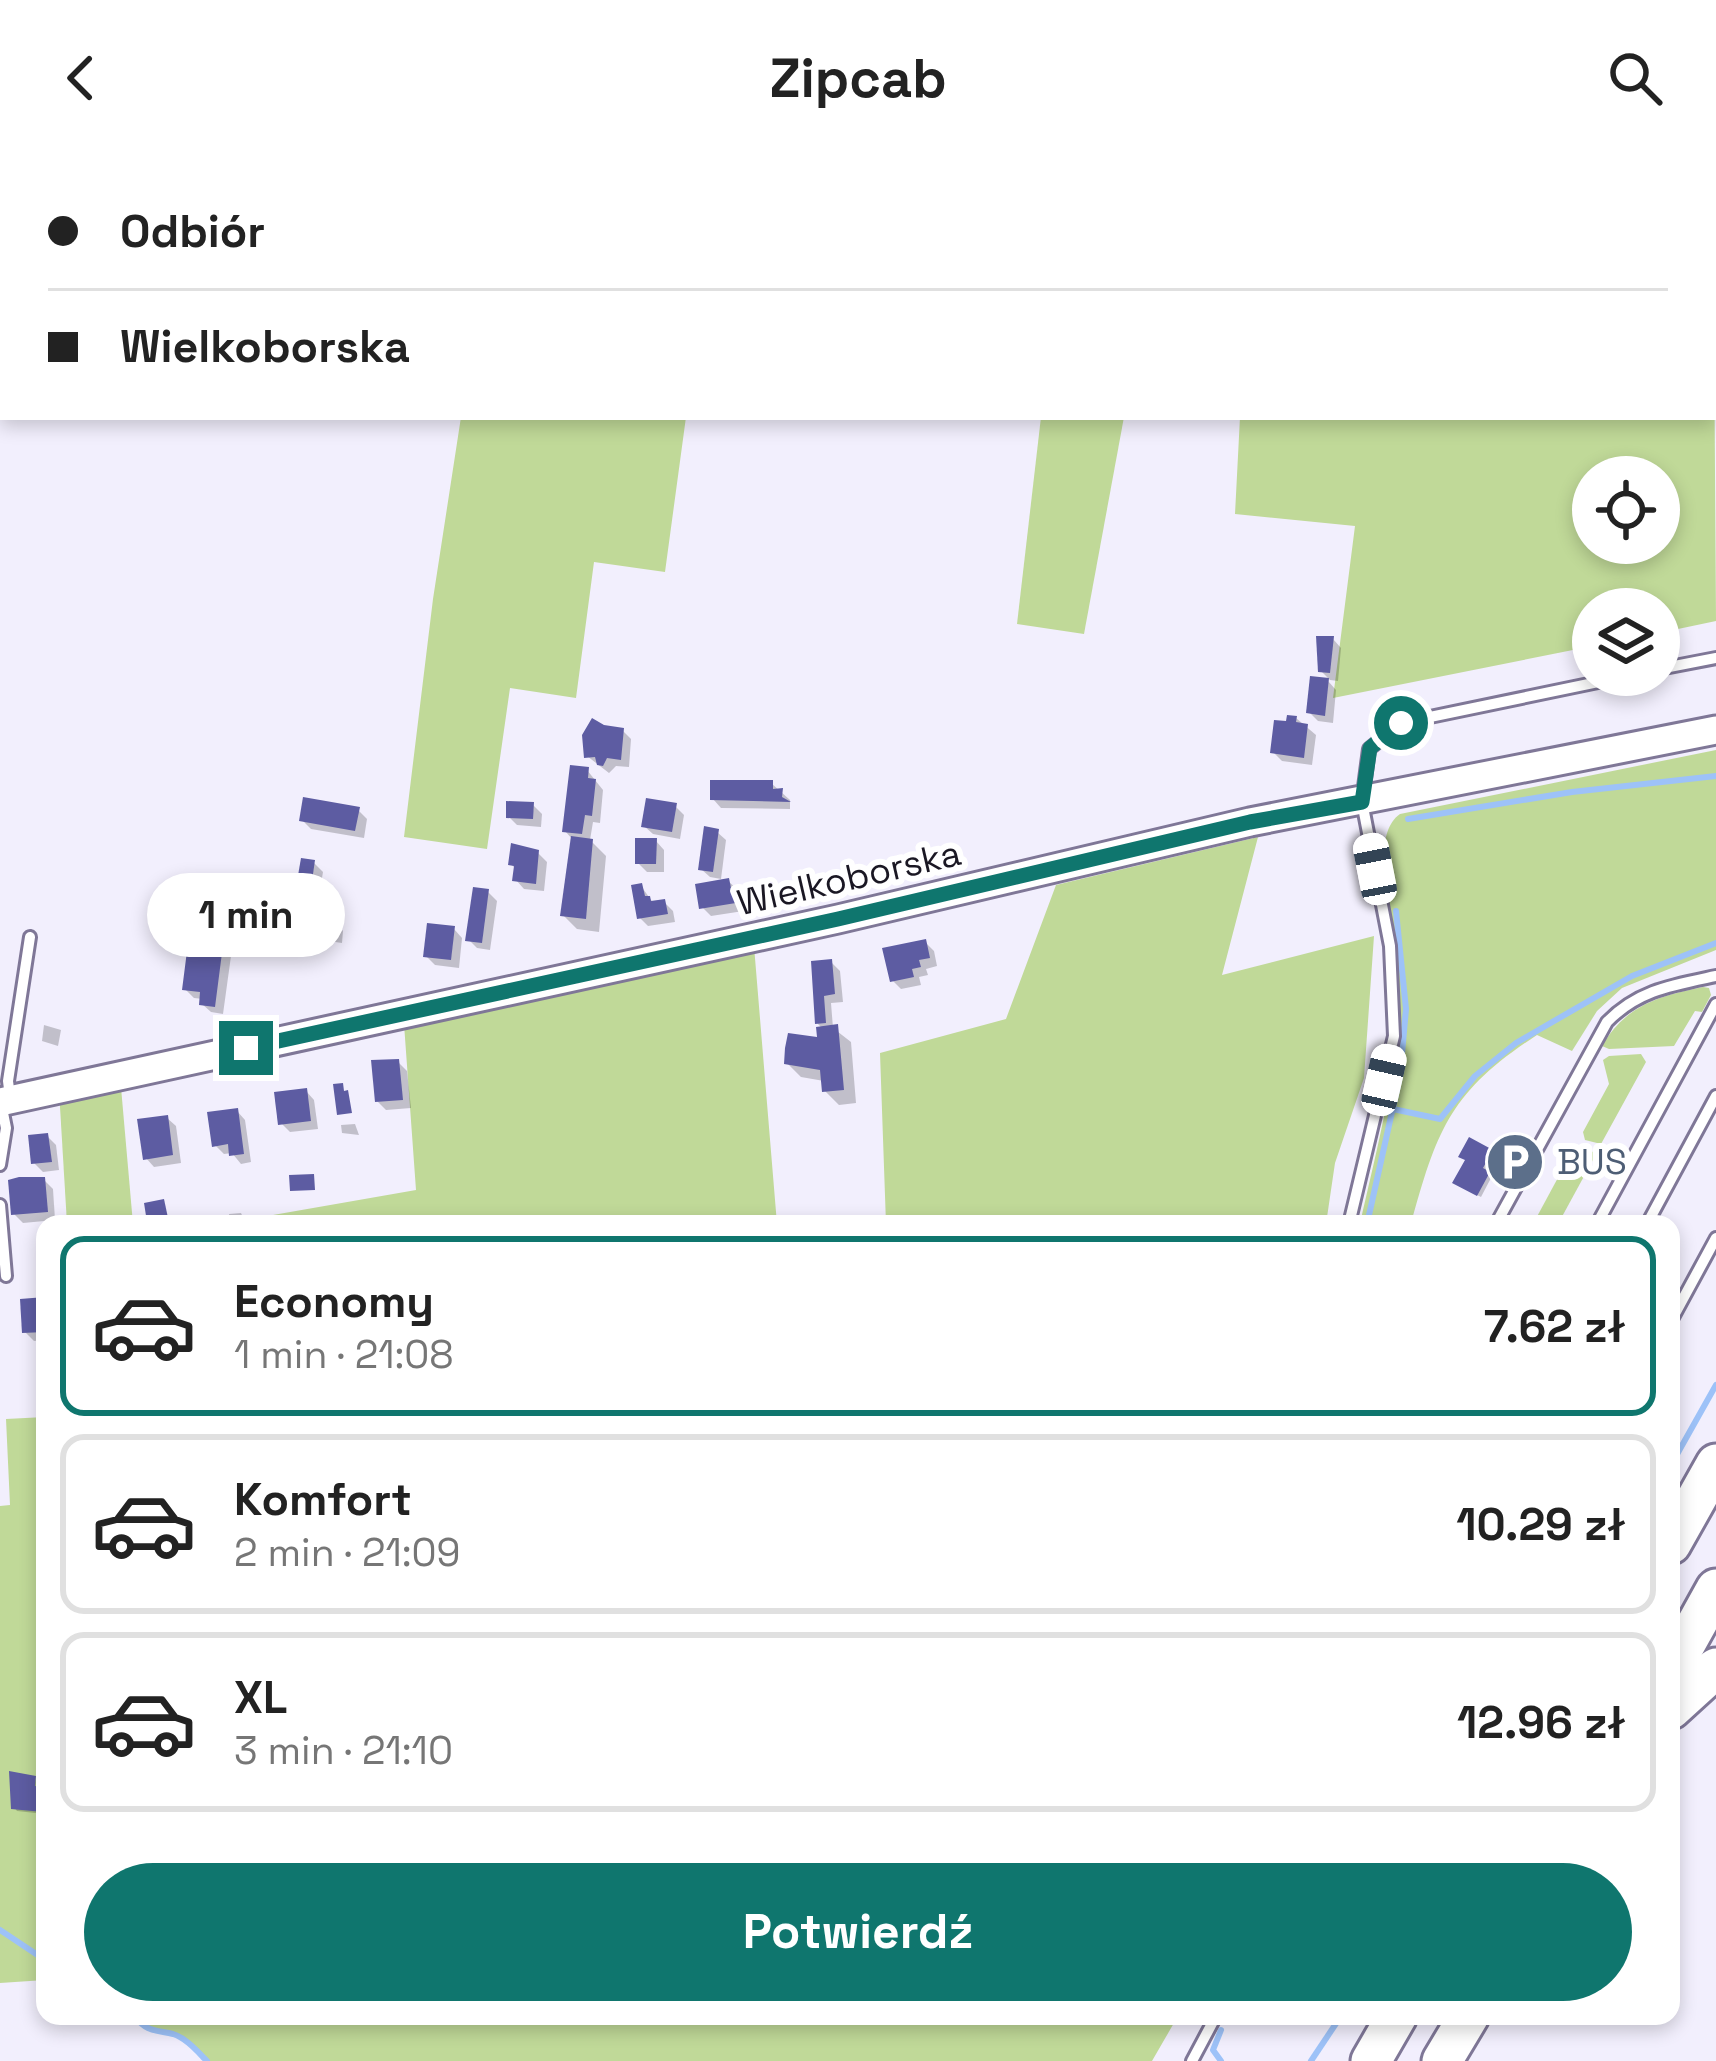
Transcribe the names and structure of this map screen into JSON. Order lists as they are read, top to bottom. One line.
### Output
{"streets":{"street":["Wielkoborska"]},"places":{"parking":["BUS"]},"page":{"header":"Zipcab","banner":["Odbiór","Wielkoborska"],"bubble":"1 min","list":[{"name":"Economy","note":"1 min · 21:08","value":"7.62 zł"},{"name":"Komfort","note":"2 min · 21:09","value":"10.29 zł"},{"name":"XL","note":"3 min · 21:10","value":"12.96 zł"}],"buttons":"Potwierdź"}}
